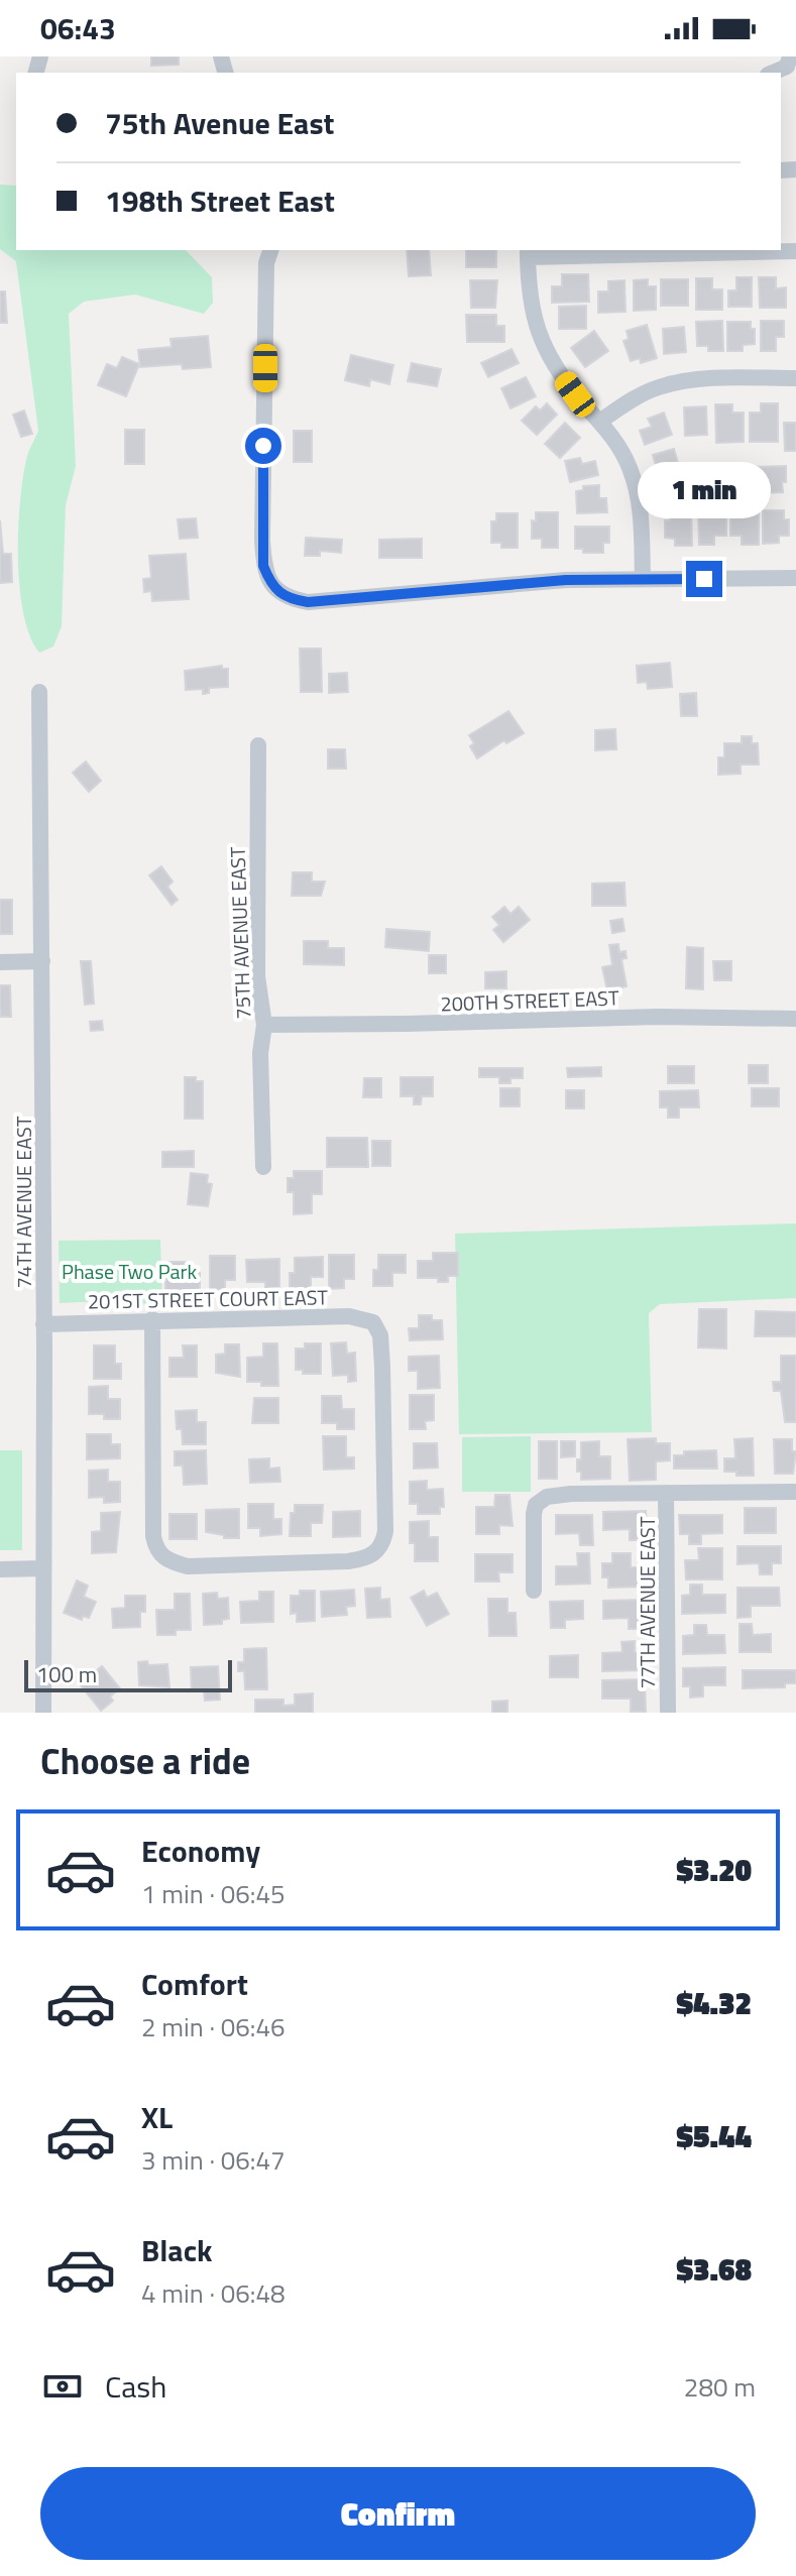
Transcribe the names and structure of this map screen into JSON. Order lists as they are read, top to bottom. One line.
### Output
{"streets":{"street":["75TH AVENUE EAST","200TH STREET EAST","74TH AVENUE EAST","201ST STREET COURT EAST","77TH AVENUE EAST"]},"crossings":[["75TH AVENUE EAST","200TH STREET EAST"],["74TH AVENUE EAST","201ST STREET COURT EAST"]],"parks":["Phase Two Park"],"scale_bar":"100 m","page":{"status":"06:43","banner":["75th Avenue East","198th Street East"],"bubble":"1 min","scale":"100 m","heading":"Choose a ride","list":[{"name":"Economy","note":"1 min · 06:45","value":"$3.20"},{"name":"Comfort","note":"2 min · 06:46","value":"$4.32"},{"name":"XL","note":"3 min · 06:47","value":"$5.44"},{"name":"Black","note":"4 min · 06:48","value":"$3.68"}],"pay":["Cash","280 m"],"buttons":"Confirm"}}
